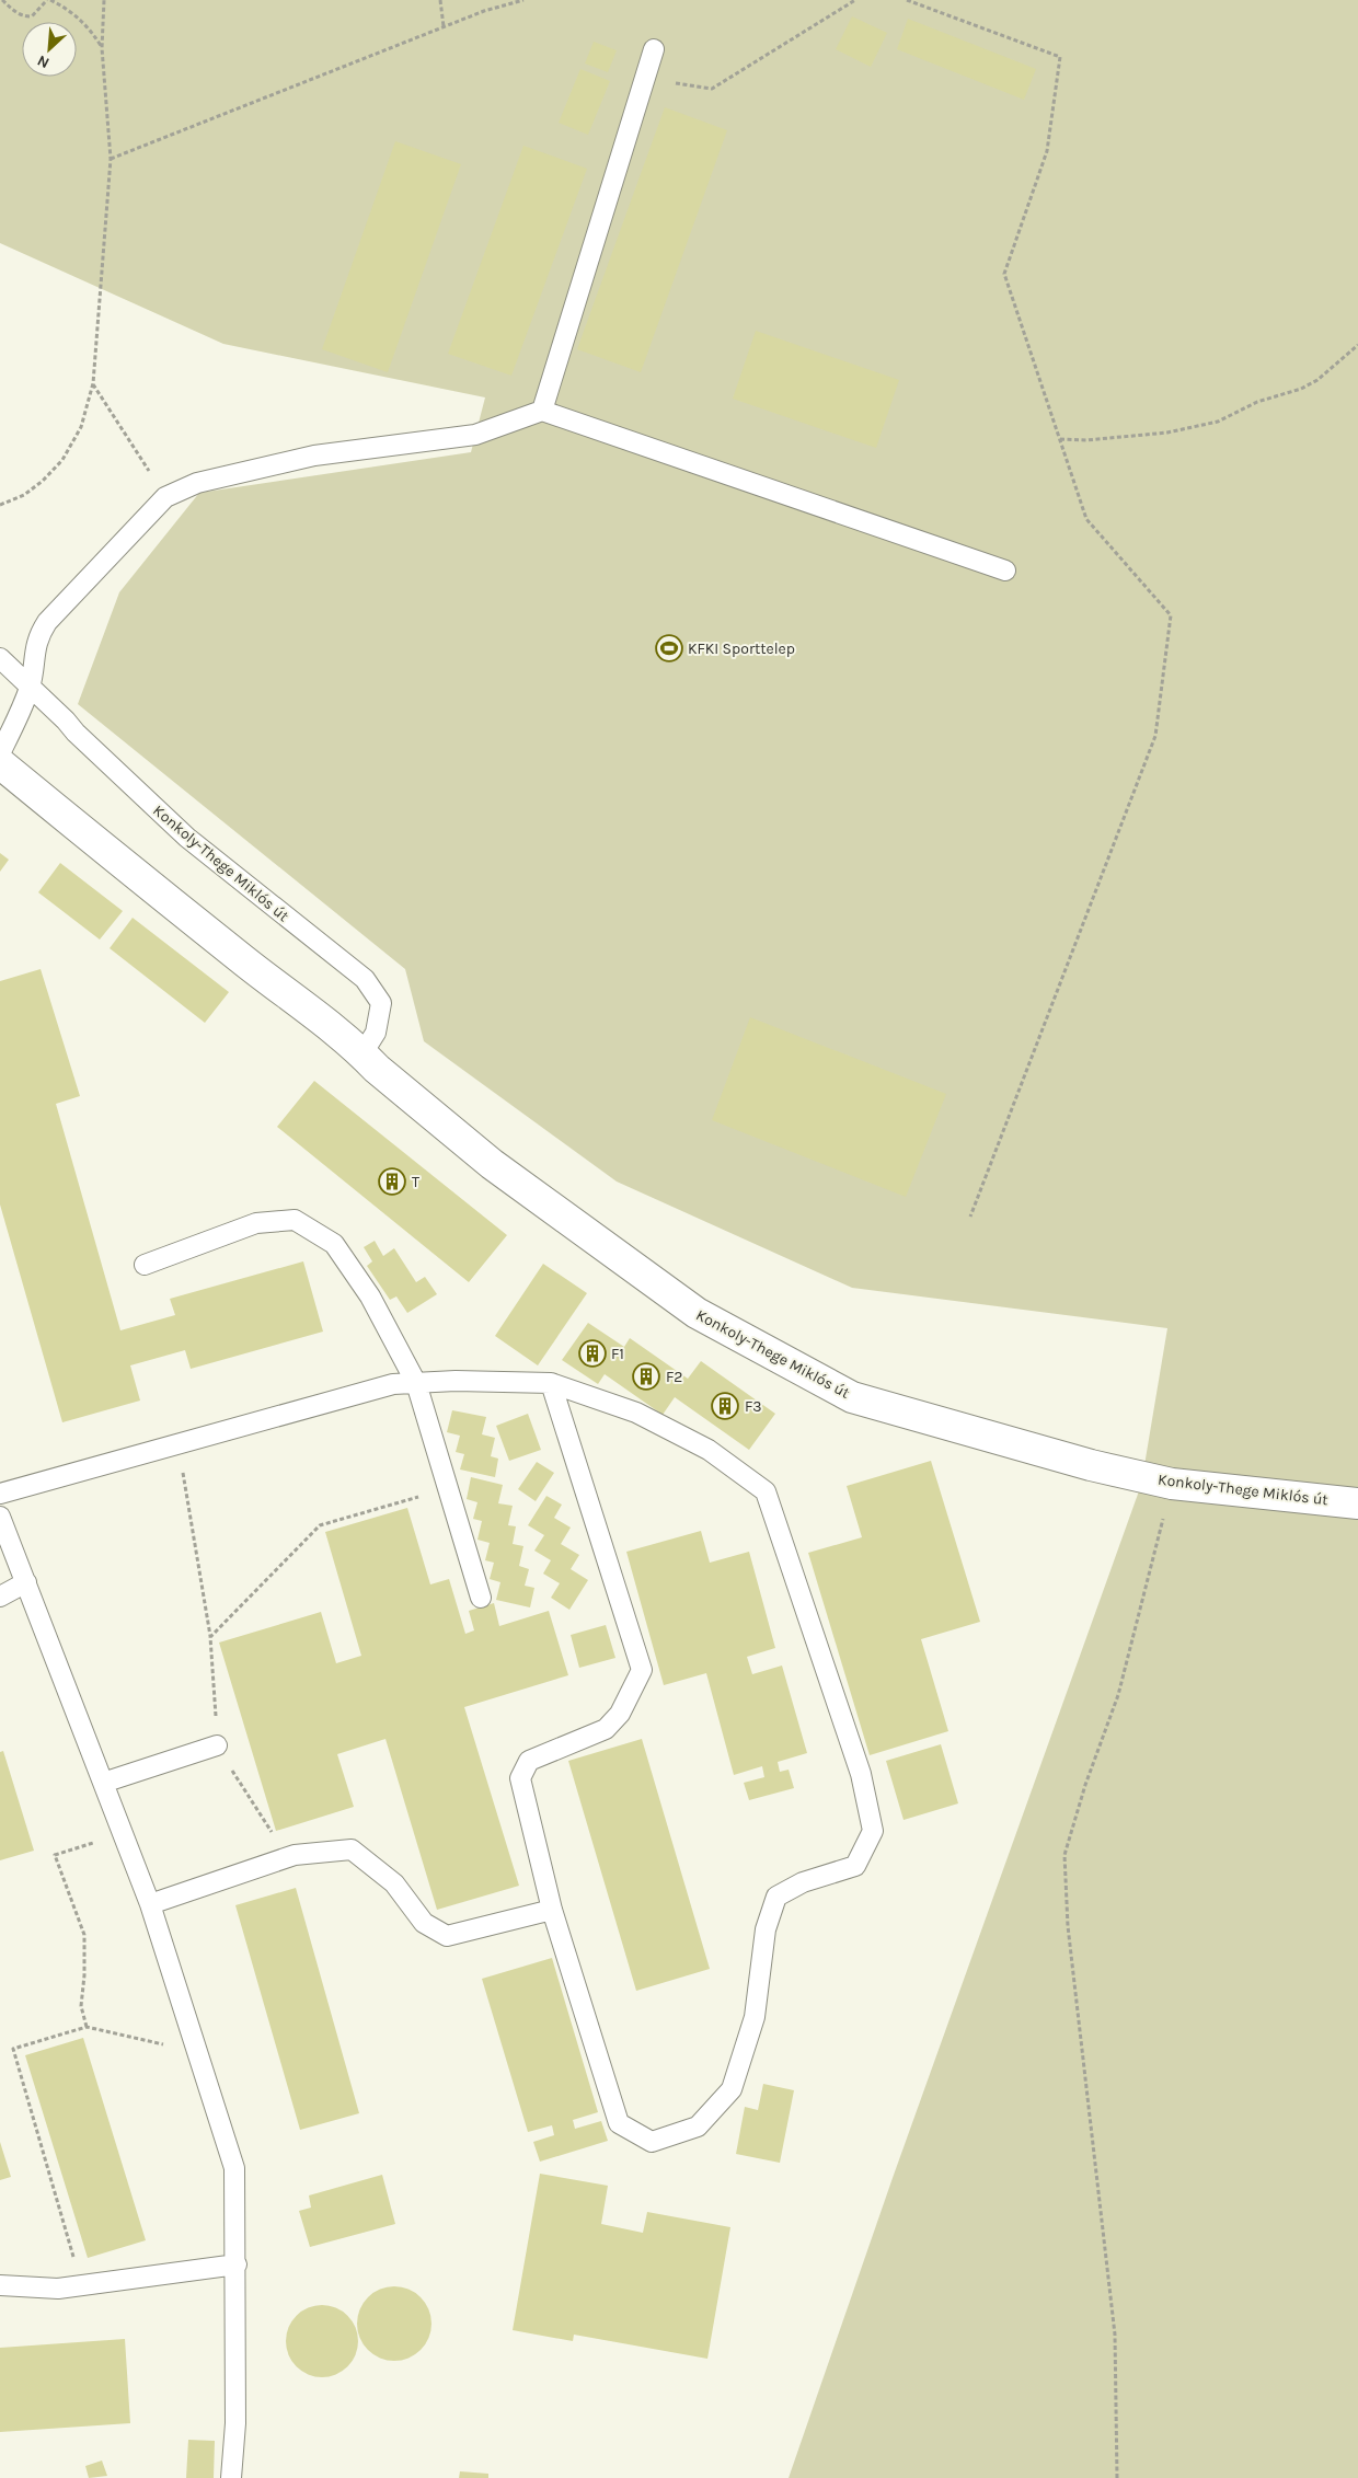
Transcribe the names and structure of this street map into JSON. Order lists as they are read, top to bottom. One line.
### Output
{"streets":{"street":["Konkoly-Thege Miklós út"]},"places":{"sports":["KFKI Sporttelep"],"building":["T","F1","F2","F3"]},"north":"bottom left"}
